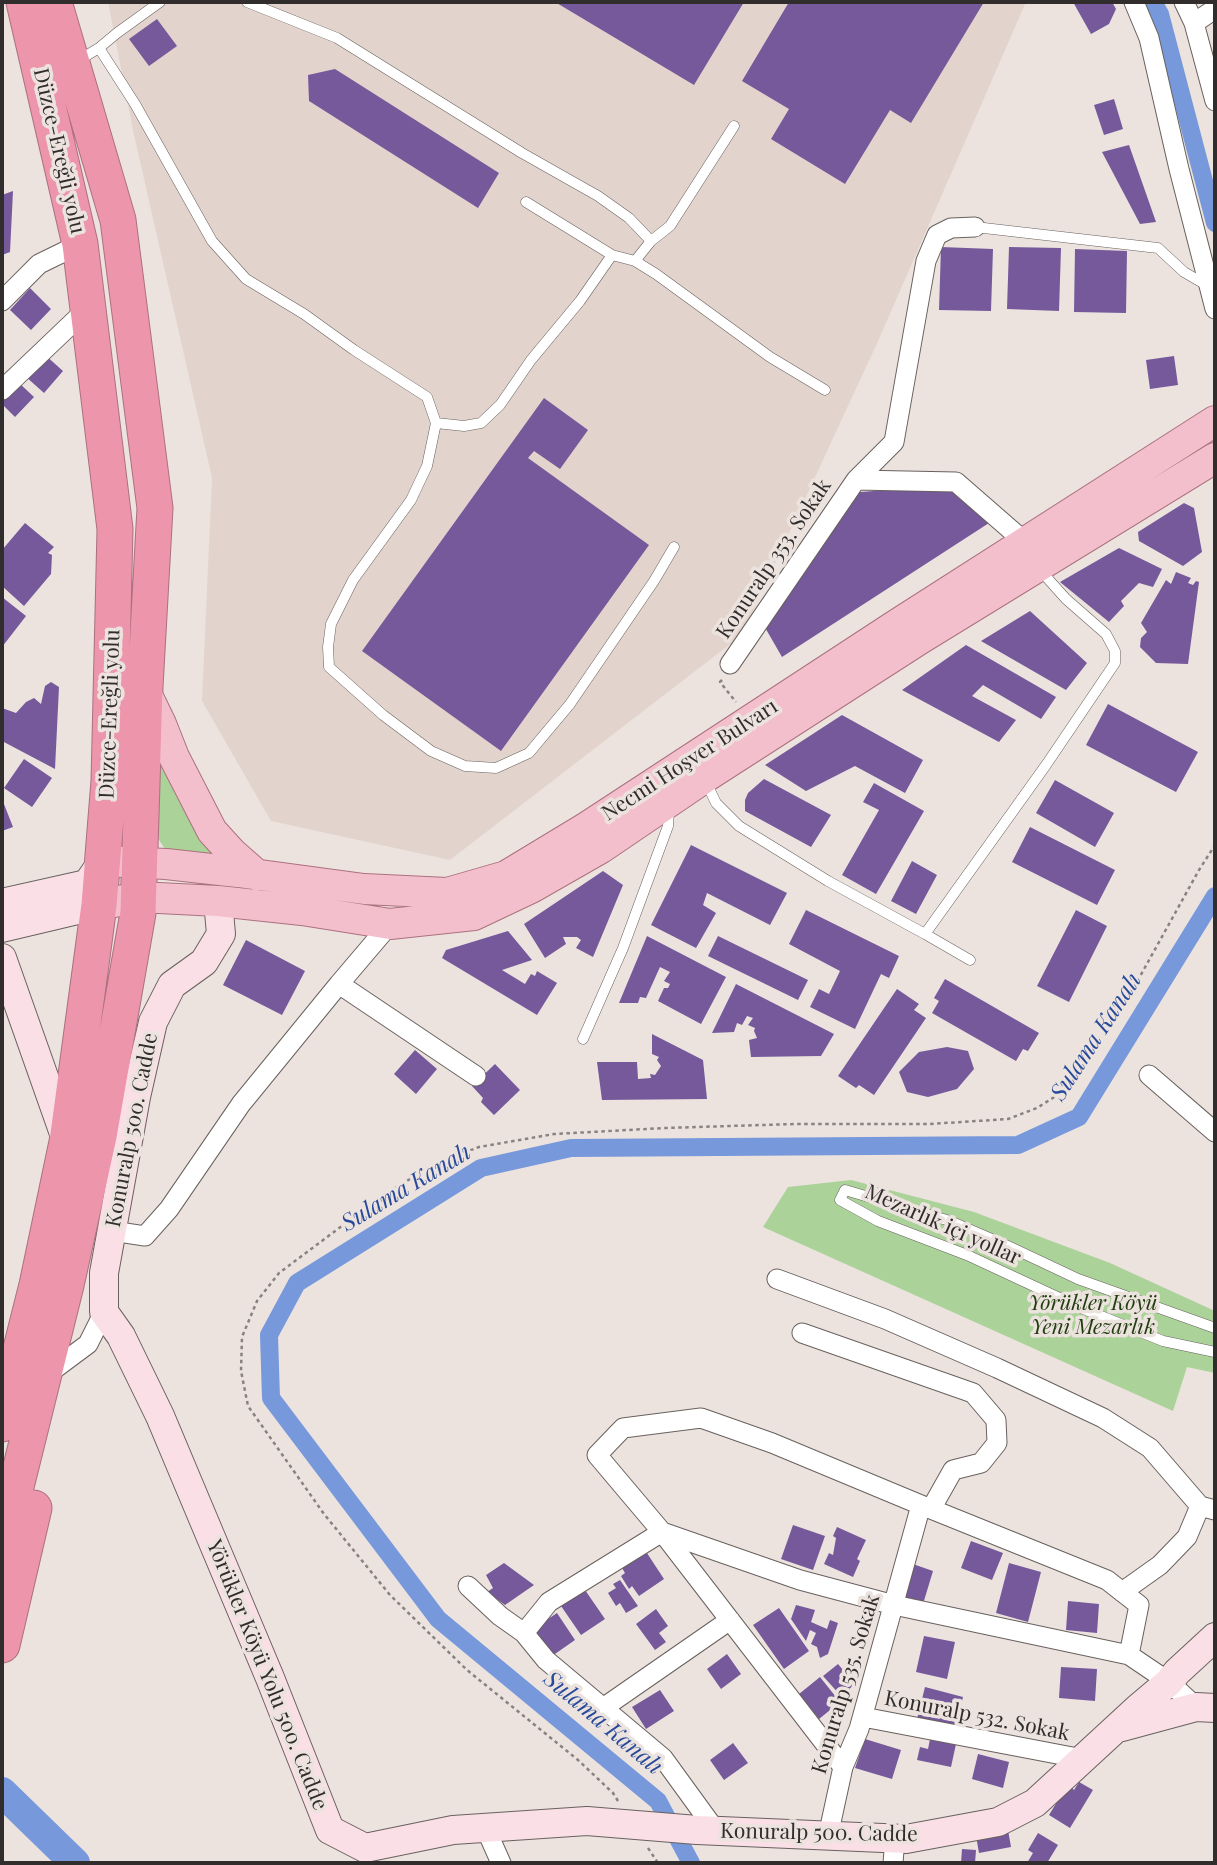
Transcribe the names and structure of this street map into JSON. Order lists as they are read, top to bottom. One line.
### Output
{"streets":{"highway":["Düzce-Ereğli yolu"],"main road":["Necmi Hoşver Bulvarı"],"street":["Konuralp 353. Sokak","Konuralp 500. Cadde","Yörükler Köyü Yolu 500. Cadde","Konuralp 535. Sokak","Konuralp 532. Sokak"],"lane":["Mezarlık içi yollar"]},"crossings":[["Düzce-Ereğli yolu","Necmi Hoşver Bulvarı"],["Necmi Hoşver Bulvarı","Konuralp 500. Cadde"],["Konuralp 500. Cadde","Yörükler Köyü Yolu 500. Cadde"],["Konuralp 500. Cadde","Konuralp 535. Sokak"],["Konuralp 500. Cadde","Konuralp 532. Sokak"],["Konuralp 535. Sokak","Konuralp 532. Sokak"]],"water":["Sulama Kanalı"],"parks":["Yörükler Köyü Yeni Mezarlık"]}
